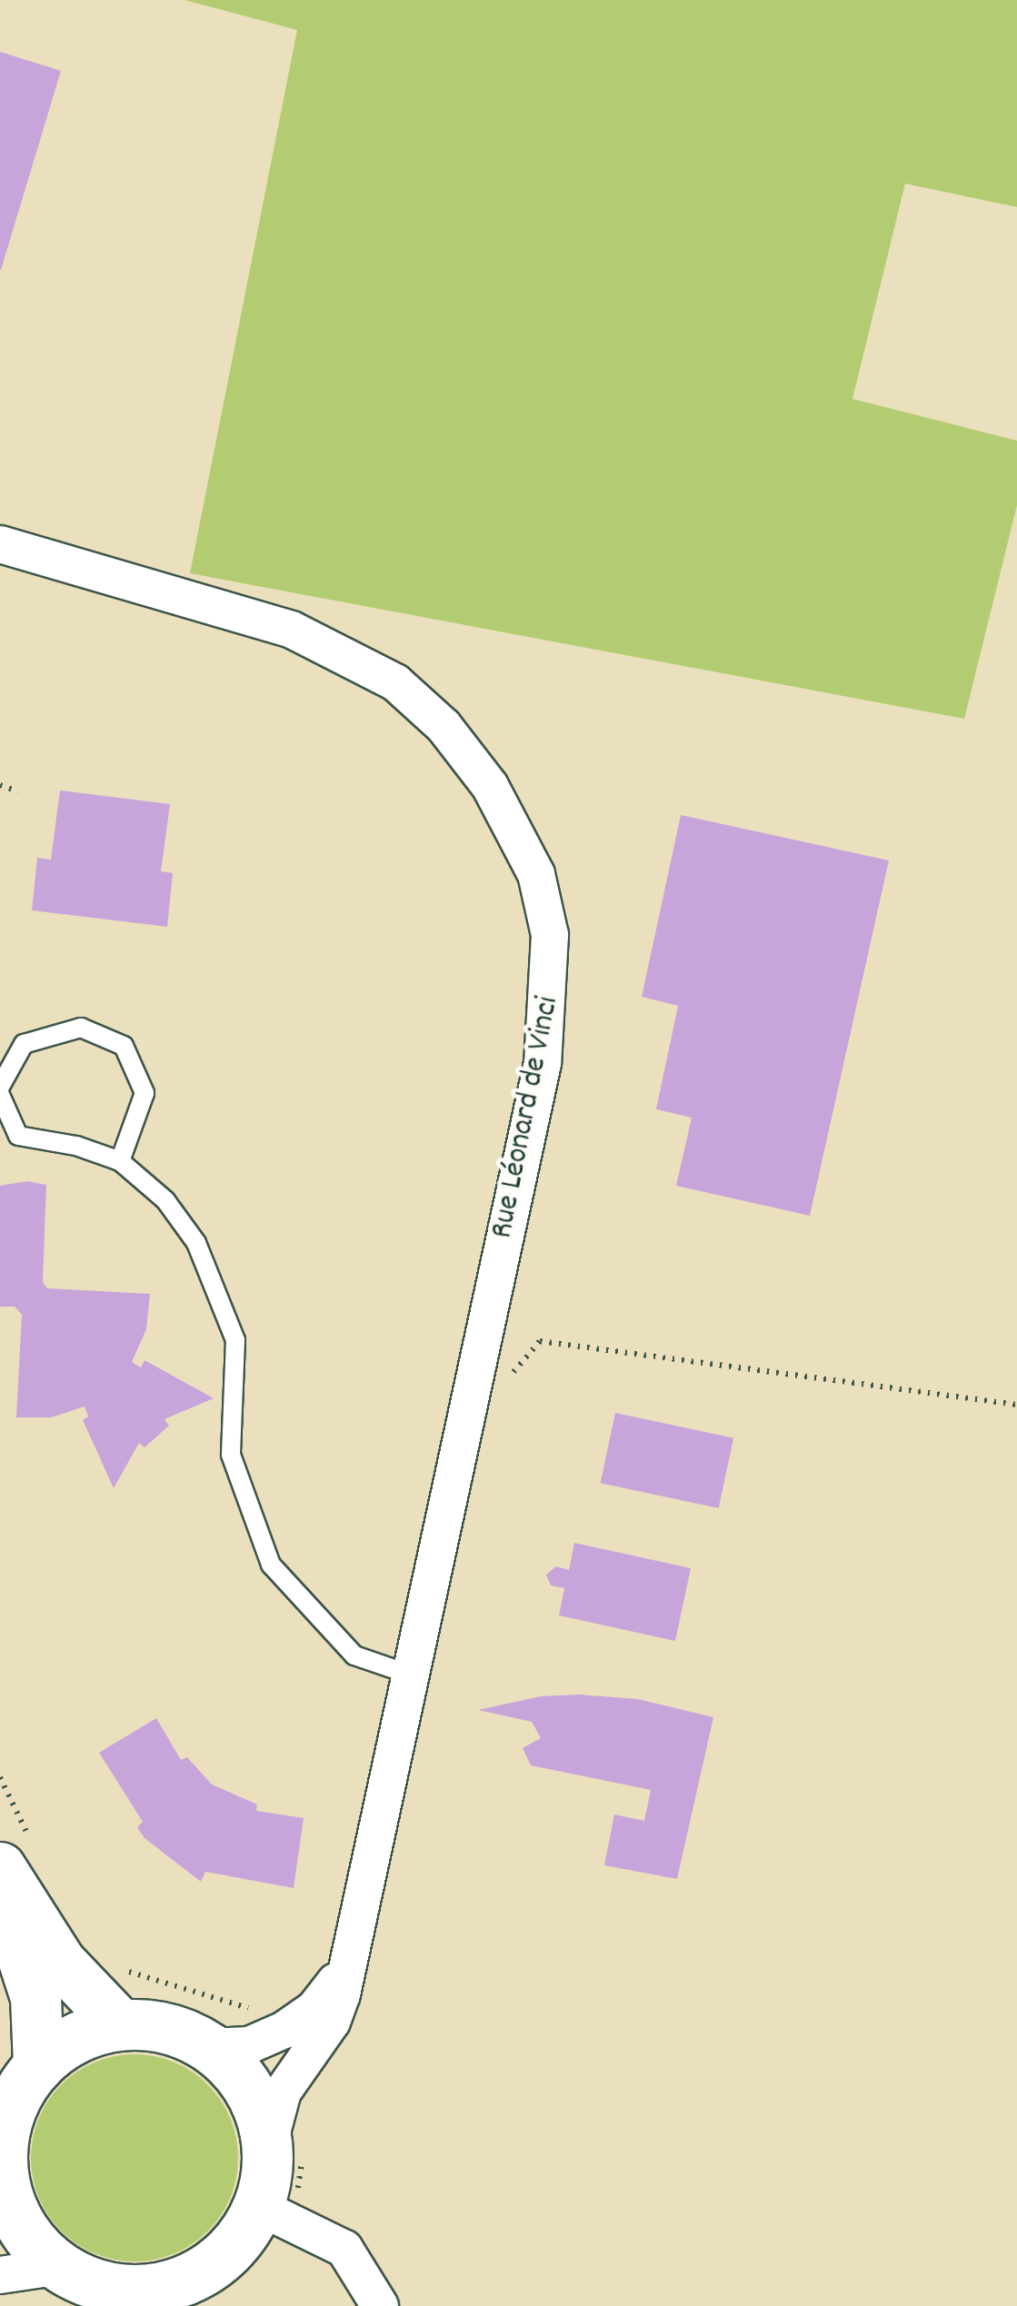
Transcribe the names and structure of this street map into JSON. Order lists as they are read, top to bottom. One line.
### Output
{"streets":{"street":["Rue Léonard de Vinci"]}}
